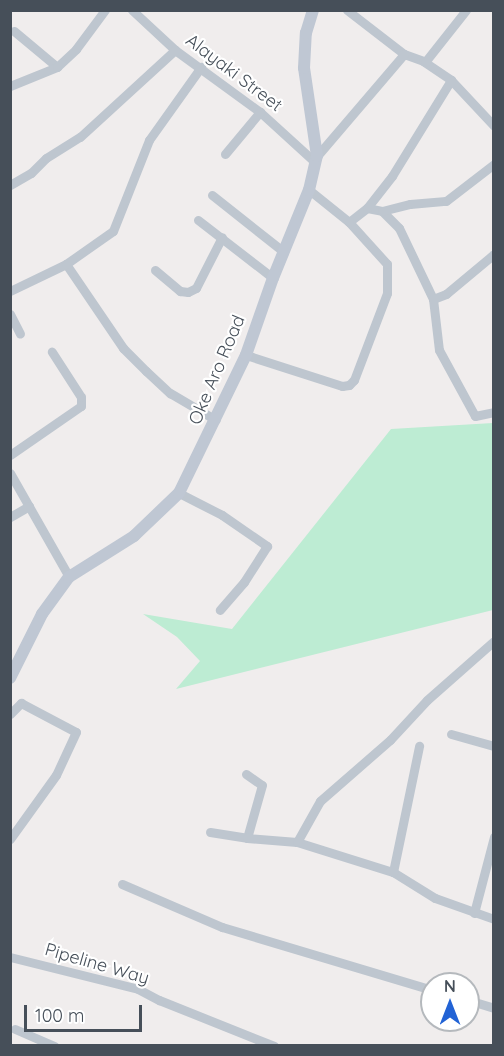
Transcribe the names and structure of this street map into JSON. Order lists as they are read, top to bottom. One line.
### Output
{"streets":{"main road":["Oke Aro Road"],"street":["Alayaki Street","Pipeline Way"]},"crossings":[["Alayaki Street","Oke Aro Road"]],"scale_bar":"100 m","north":"top"}
